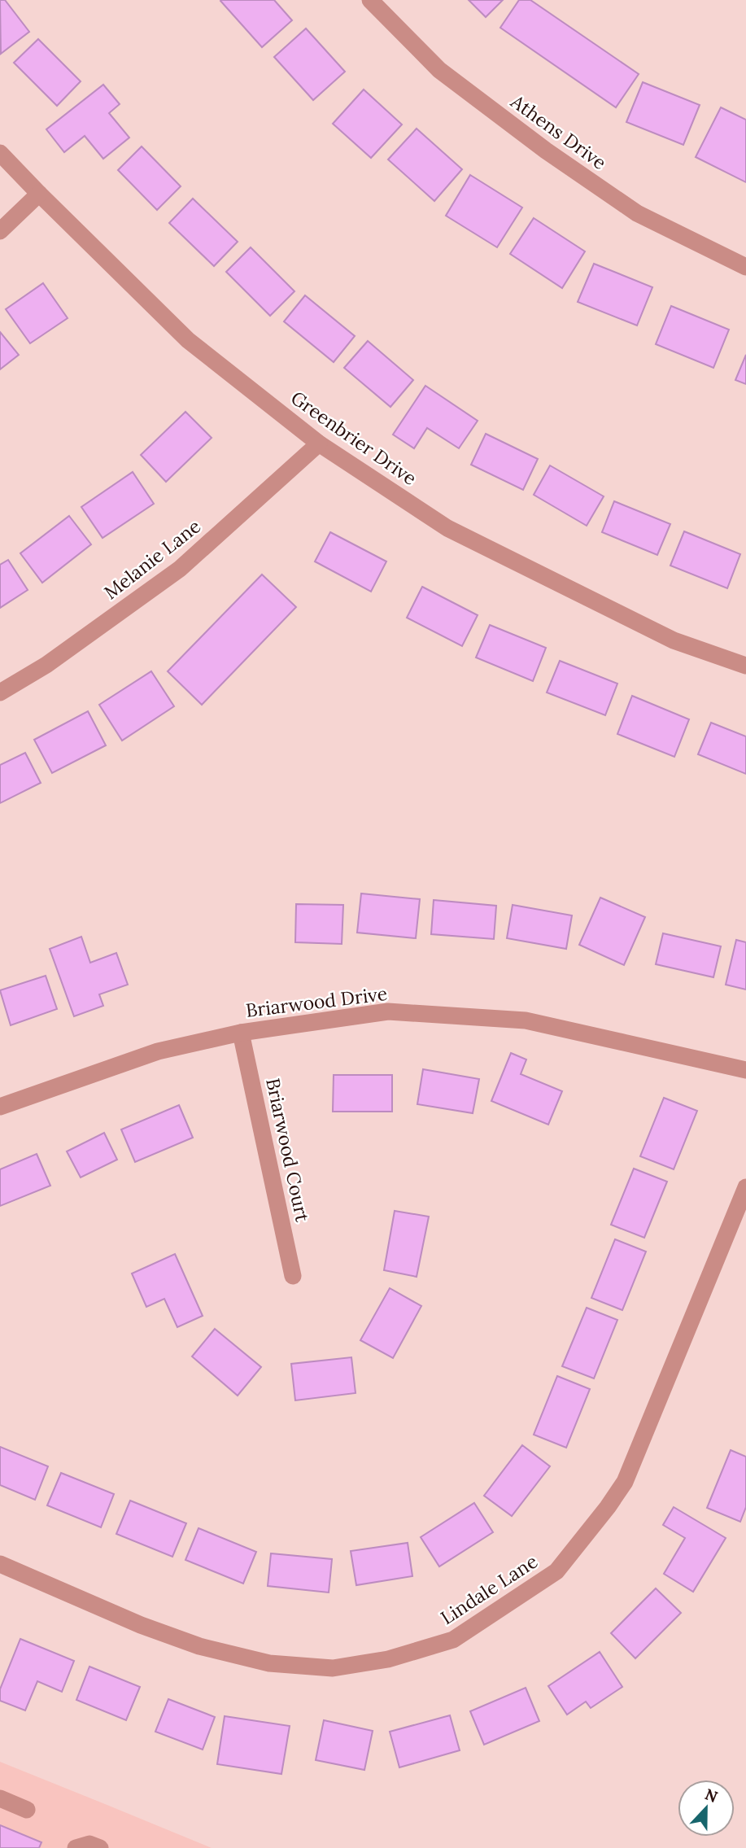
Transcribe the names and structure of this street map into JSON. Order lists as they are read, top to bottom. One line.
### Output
{"streets":{"street":["Athens Drive","Greenbrier Drive","Melanie Lane","Briarwood Drive","Briarwood Court","Lindale Lane"]},"crossings":[["Greenbrier Drive","Melanie Lane"],["Briarwood Drive","Briarwood Court"]],"north":"top"}
